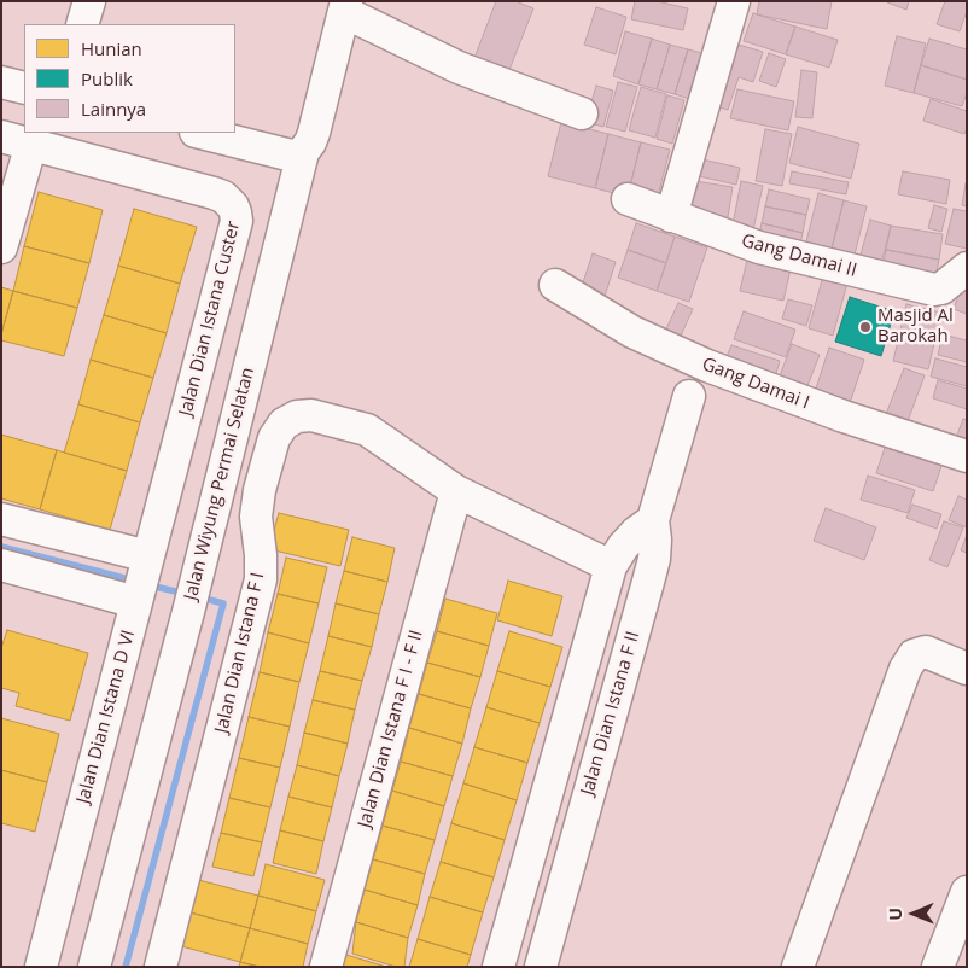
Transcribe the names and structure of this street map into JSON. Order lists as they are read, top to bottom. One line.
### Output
{"streets":{"street":["Gang Damai II","Jalan Dian Istana Custer","Gang Damai I","Jalan Wiyung Permai Selatan","Jalan Dian Istana F I","Jalan Dian Istana F II","Jalan Dian Istana D VI","Jalan Dian Istana F I - F II"]},"crossings":[["Jalan Dian Istana Custer","Jalan Dian Istana D VI"],["Jalan Dian Istana F I","Jalan Dian Istana F I - F II"]],"places":["Masjid Al Barokah"],"legend":["Hunian","Publik","Lainnya"],"north":"left"}
